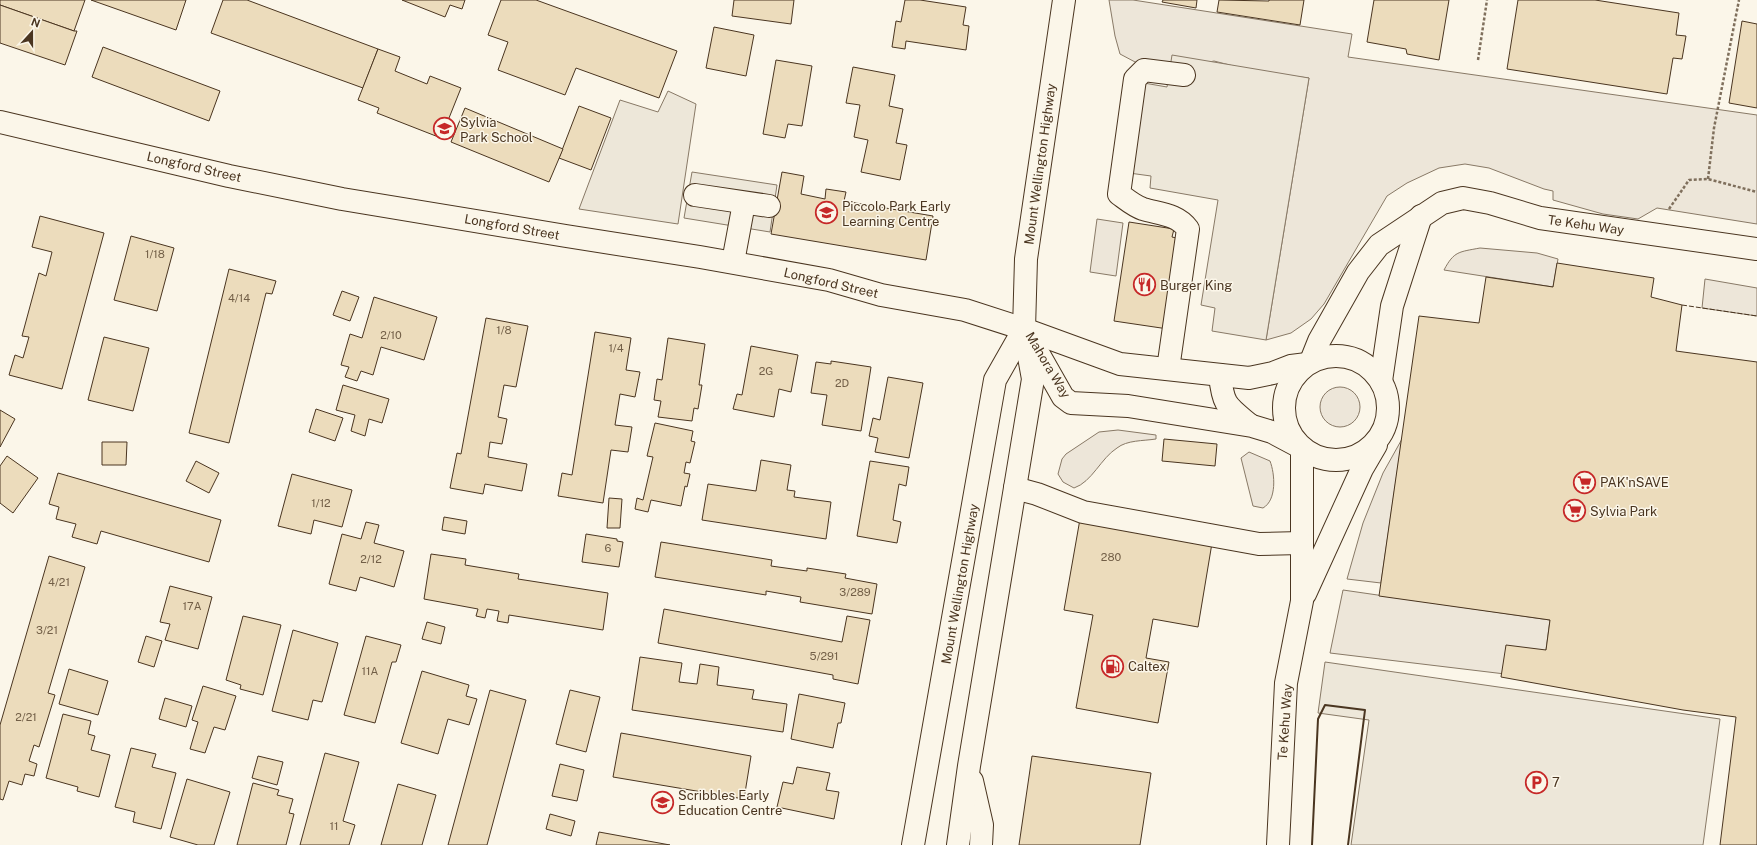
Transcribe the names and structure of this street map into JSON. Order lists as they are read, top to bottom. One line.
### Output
{"streets":{"main road":["Mount Wellington Highway","Longford Street","Te Kehu Way","Mahora Way"]},"crossings":[["Mount Wellington Highway","Longford Street"],["Mount Wellington Highway","Mahora Way"],["Longford Street","Mahora Way"],["Te Kehu Way","Mahora Way"]],"places":{"school or university":["Sylvia Park School","Piccolo Park Early Learning Centre","Scribbles Early Education Centre"],"restaurant":["Burger King"],"supermarket":["PAK'nSAVE","Sylvia Park"],"fuel station":["Caltex"],"parking":["7"]},"house_numbers":["1/18","4/14","1/8","2/10","1/4","2G","2D","1/12","6","280","2/12","4/21","3/289","17A","3/21","5/291","11A","2/21","11"],"north":"top"}
